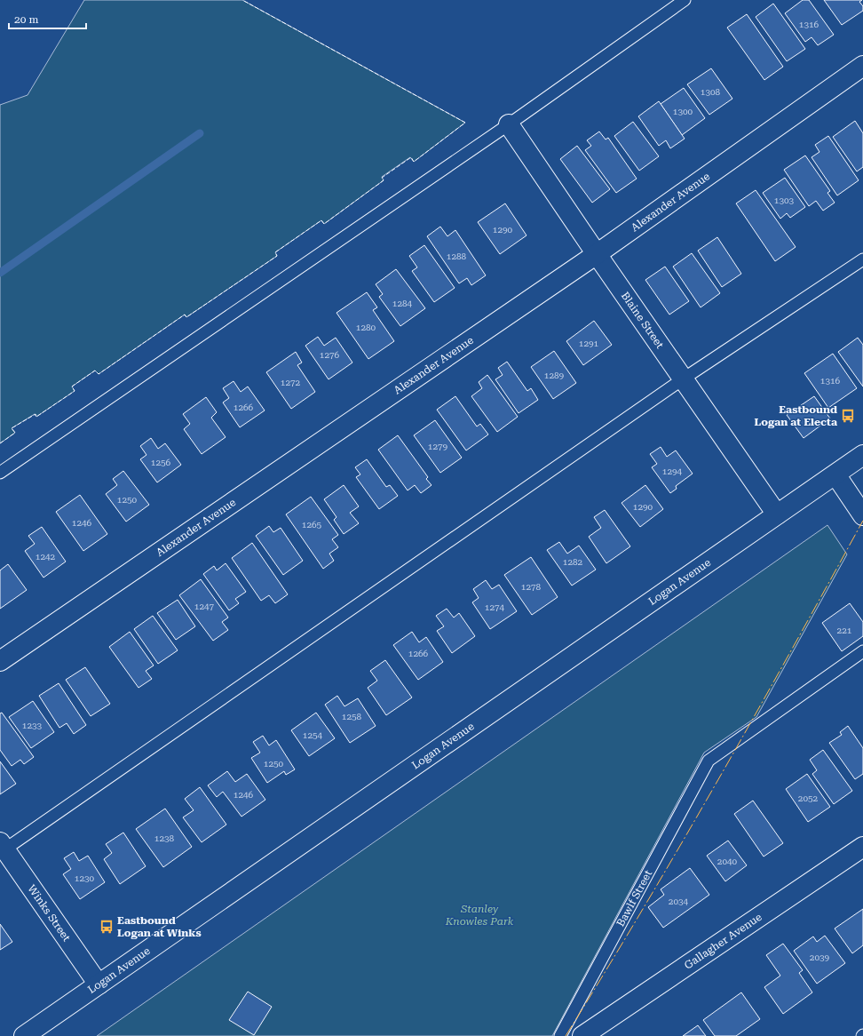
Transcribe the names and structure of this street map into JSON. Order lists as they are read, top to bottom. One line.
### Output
{"streets":{"street":["Alexander Avenue","Blaine Street","Logan Avenue","Winks Street","Gallagher Avenue"],"lane":["Bawlf Street"]},"crossings":[["Alexander Avenue","Blaine Street"],["Blaine Street","Logan Avenue"],["Logan Avenue","Winks Street"]],"parks":["Stanley Knowles Park"],"places":{"bus stop":["Eastbound Logan at Electa","Eastbound Logan at Winks"]},"house_numbers":["1316","1308","1300","1303","1290","1288","1284","1280","1291","1276","1289","1316","1272","1266","1279","1256","1294","1250","1290","1246","1265","1242","1282","1278","1247","1274","221","1266","1258","1233","1254","1250","1246","2052","1238","2040","1230","2034","2039"],"scale_bar":"20 m"}
